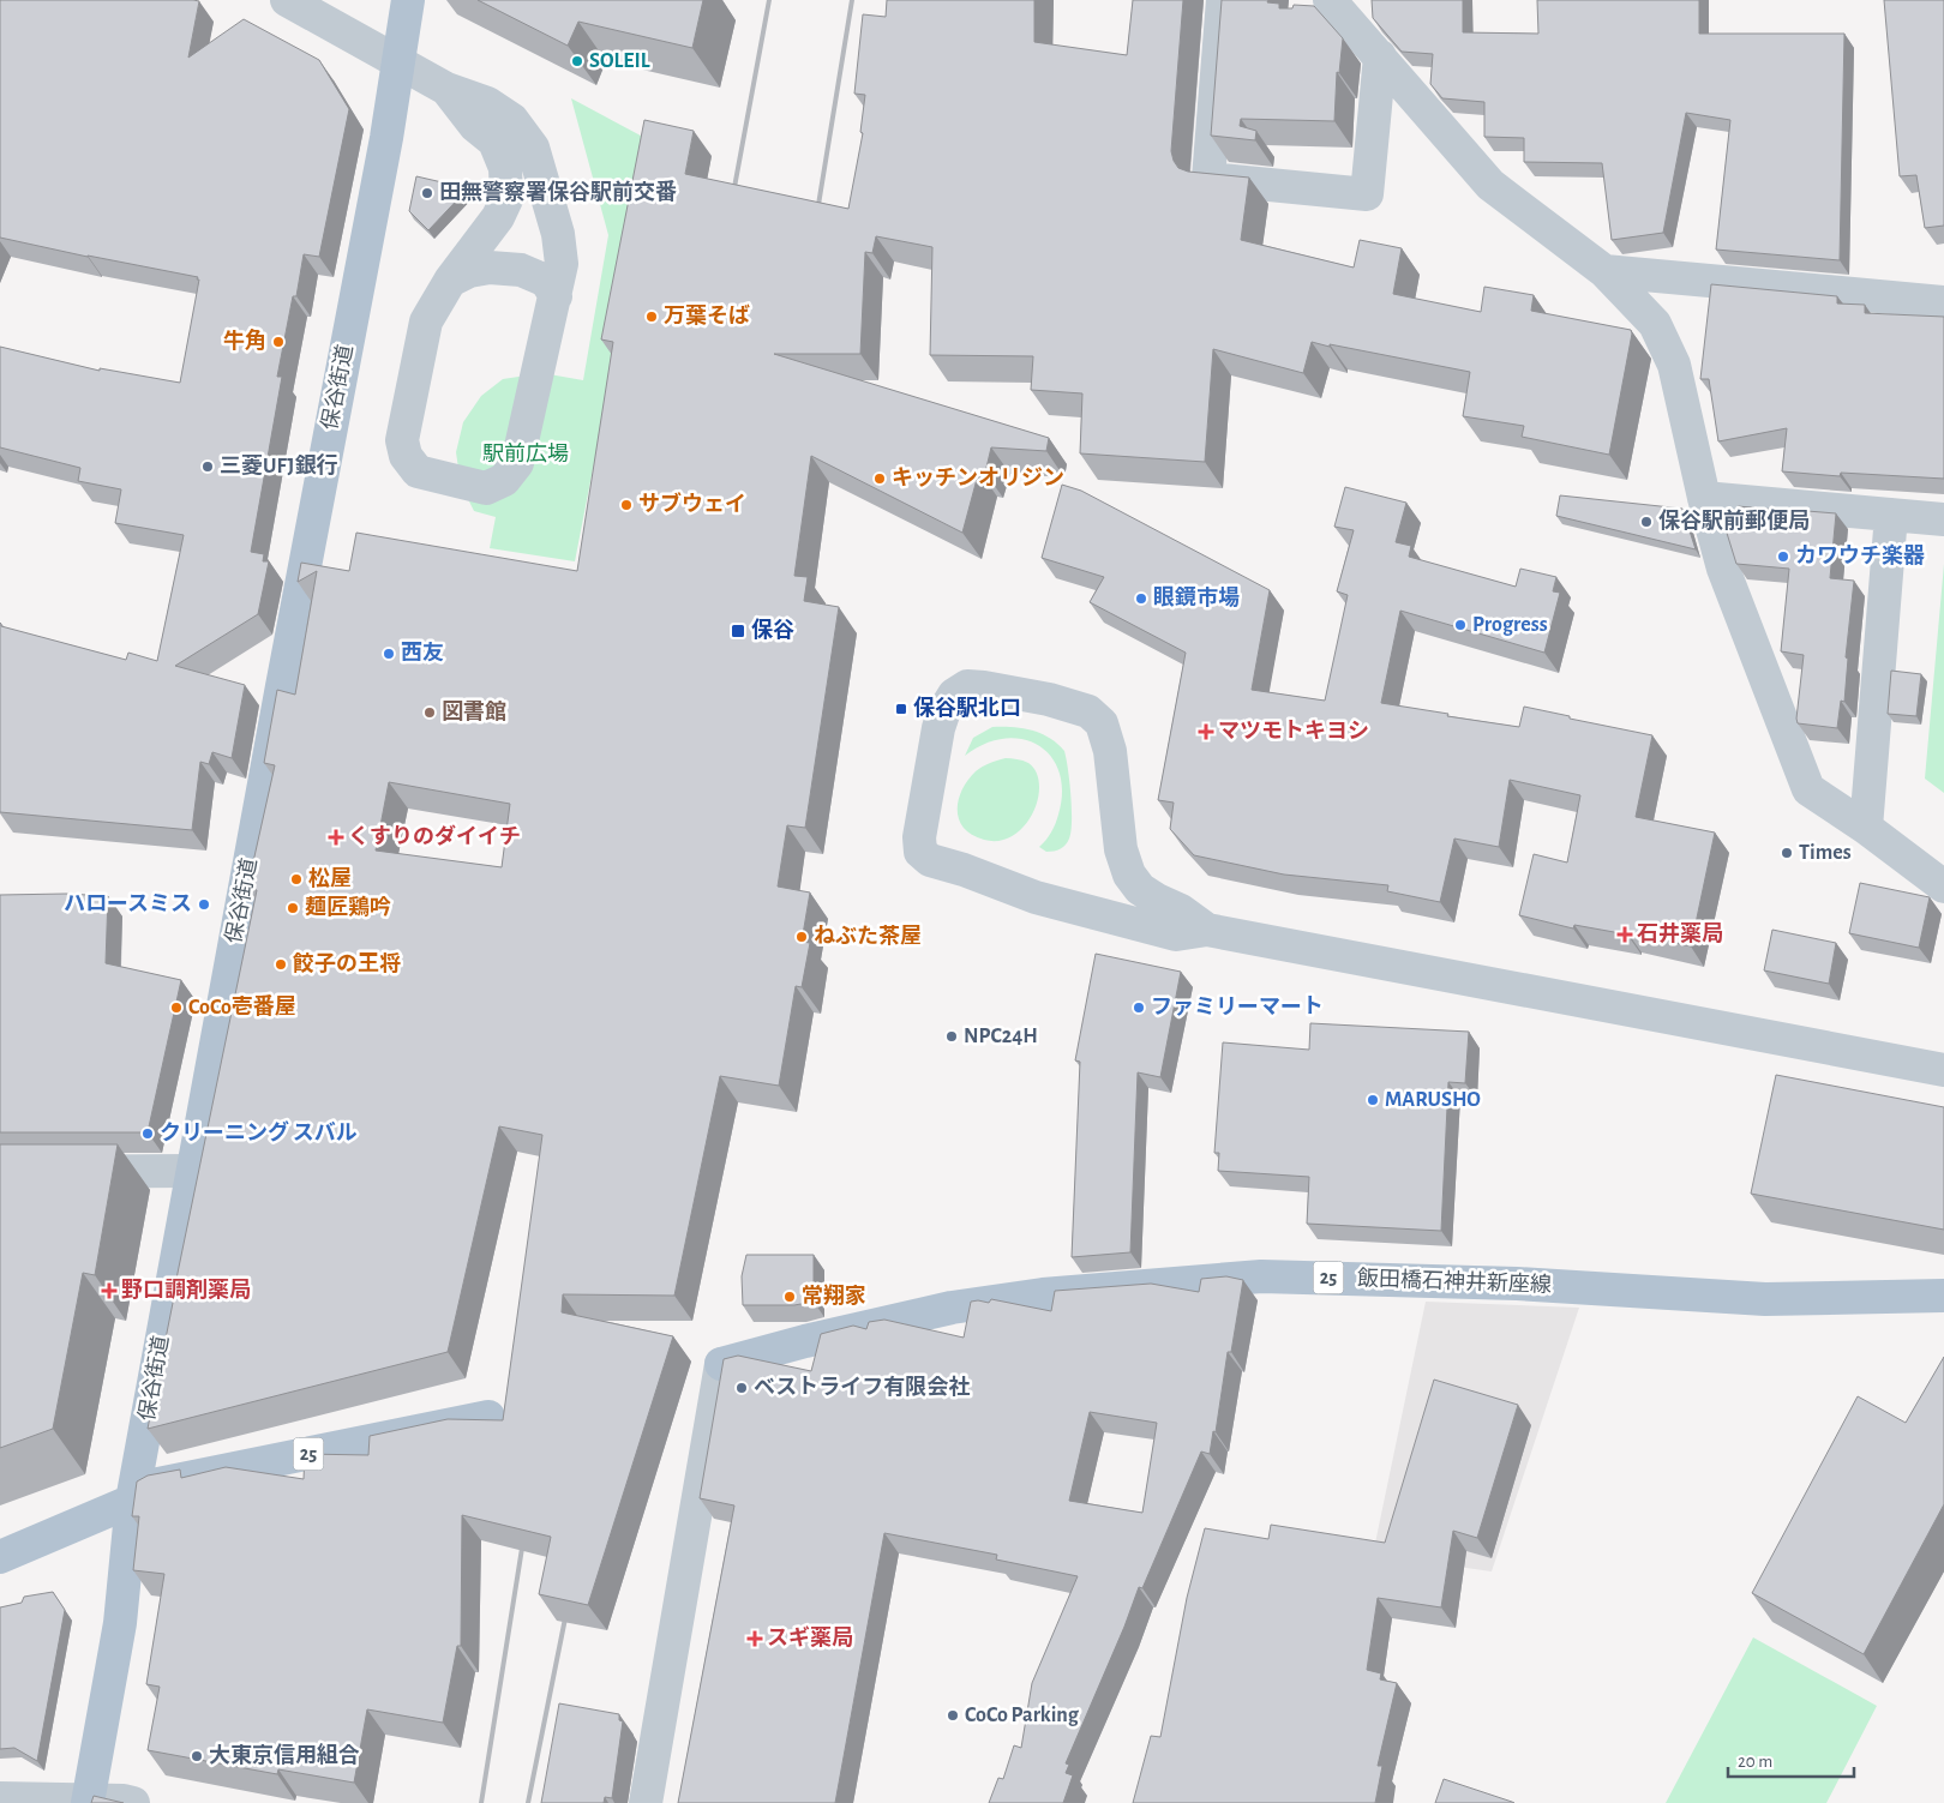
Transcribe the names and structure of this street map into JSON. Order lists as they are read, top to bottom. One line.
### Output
{"streets":{"main road":["保谷街道","25","飯田橋石神井新座線"]},"crossings":[["保谷街道","25"]],"parks":["駅前広場"],"places":{"other":["SOLEIL","田無警察署保谷駅前交番","万葉そば","牛角","三菱UFJ銀行","キッチンオリジン","サブウェイ","保谷駅前郵便局","カワウチ楽器","眼鏡市場","Progress","西友","図書館","Times","松屋","ハロースミス","麺匠鶏吟","ねぶた茶屋","餃子の王将","CoCo壱番屋","ファミリーマート","NPC24H","MARUSHO","クリーニング スバル","常翔家","ベストライフ有限会社","CoCo Parking","大東京信用組合"],"transit":["保谷","保谷駅北口"],"health":["マツモトキヨシ","くすりのダイイチ","石井薬局","野口調剤薬局","スギ薬局"]},"scale_bar":"20 m"}
